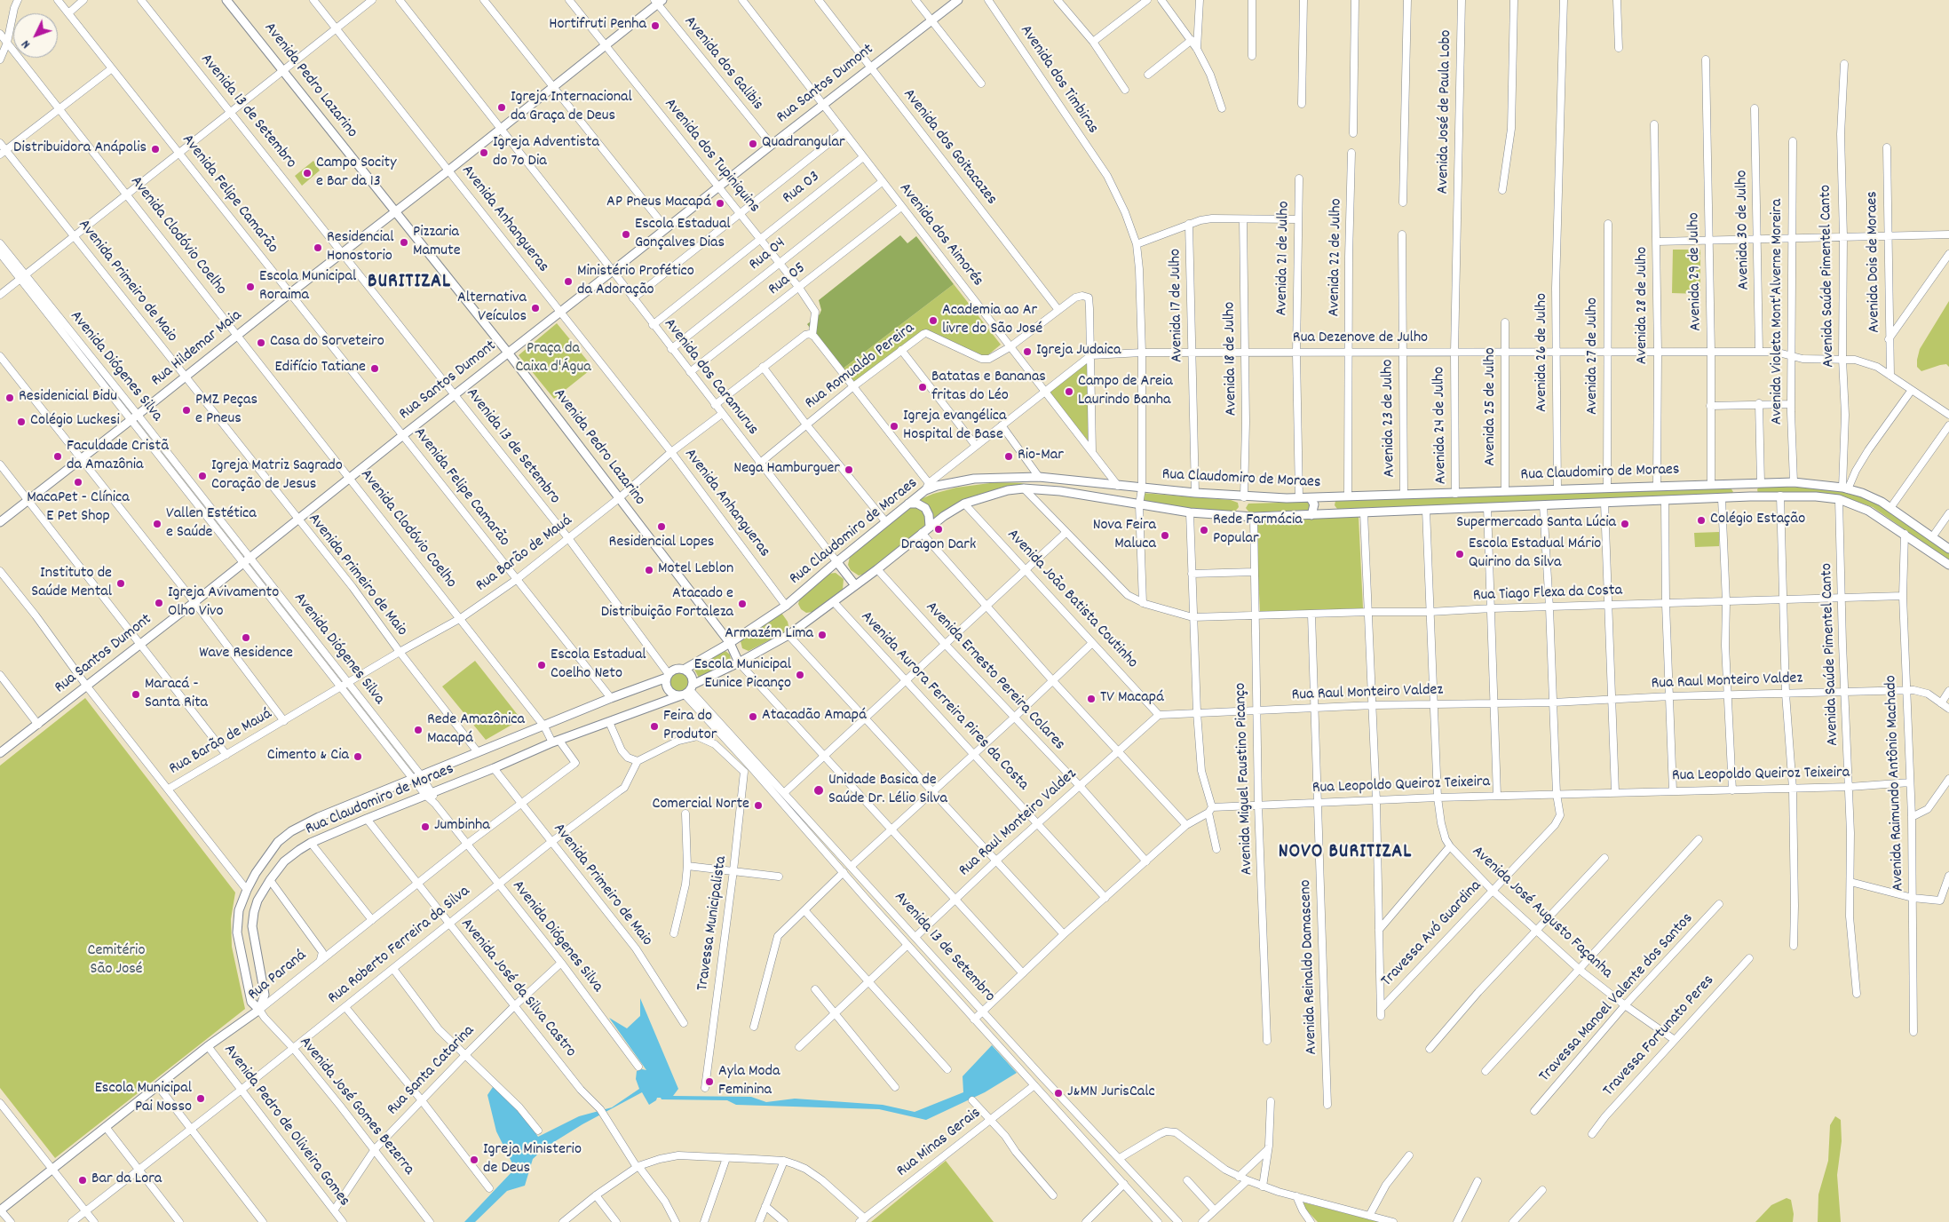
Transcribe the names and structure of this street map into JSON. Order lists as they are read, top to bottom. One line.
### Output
{"streets":{"main road":["Avenida Pedro Lazarino","Rua Santos Dumont","Rua Hildemar Maia","Rua Claudomiro de Moraes","Rua Paraná"],"street":["Avenida dos Galibis","Avenida dos Timbiras","Avenida 13 de Setembro","Avenida José de Paula Lobo","Avenida dos Goitacazes","Avenida dos Tupiniquins","Rua 03","Avenida Felipe Camarão","Avenida Anhangueras","Avenida 30 de Julho","Avenida dos Aimorés","Avenida Clodóvio Coelho","Rua 04","Avenida 22 de Julho","Avenida 21 de Julho","Avenida Dois de Moraes","Avenida 29 de Julho","Avenida Saúde Pimentel Canto","Rua 05","Avenida Primeiro de Maio","Avenida 17 de Julho","Avenida 28 de Julho","Avenida Violeta Mont'Alverne Moreira","Rua Dezenove de Julho","Avenida 26 de Julho","Avenida 27 de Julho","Avenida 18 de Julho","Avenida Diógenes Silva","Rua Romualdo Pereira","Avenida dos Caramurus","Avenida 25 de Julho","Avenida 23 de Julho","Avenida 24 de Julho","Rua Barão de Mauá","Rua Tiago Flexa da Costa","Avenida João Batista Coutinho","Avenida Ernesto Pereira Colares","Rua Raul Monteiro Valdez","Avenida Aurora Ferreira Pires da Costa","Rua Leopoldo Queiroz Teixeira","Avenida Miguel Faustino Picanço","Avenida Raimundo Antônio Machado","Avenida José Augusto Façanha","Travessa Municipalista","Travessa Avó Guardina","Rua Roberto Ferreira da Silva","Avenida Reinaldo Damasceno","Avenida José da Silva Castro","Travessa Manoel Valente dos Santos","Travessa Fortunato Peres","Rua Santa Catarina","Avenida José Gomes Bezerra","Avenida Pedro de Oliveira Gomes","Rua Minas Gerais"]},"crossings":[["Avenida dos Galibis","Rua Santos Dumont"],["Avenida dos Galibis","Rua Hildemar Maia"],["Avenida dos Timbiras","Rua Dezenove de Julho"],["Avenida dos Timbiras","Rua Claudomiro de Moraes"],["Avenida dos Timbiras","Rua Tiago Flexa da Costa"],["Avenida Pedro Lazarino","Rua Santos Dumont"],["Avenida Pedro Lazarino","Rua Hildemar Maia"],["Avenida Pedro Lazarino","Rua Claudomiro de Moraes"],["Avenida Pedro Lazarino","Rua Barão de Mauá"],["Rua Santos Dumont","Avenida 13 de Setembro"],["Rua Santos Dumont","Avenida dos Goitacazes"],["Rua Santos Dumont","Avenida dos Tupiniquins"],["Rua Santos Dumont","Avenida Felipe Camarão"],["Rua Santos Dumont","Avenida Anhangueras"],["Rua Santos Dumont","Avenida dos Aimorés"],["Rua Santos Dumont","Avenida Clodóvio Coelho"],["Rua Santos Dumont","Avenida Primeiro de Maio"],["Rua Santos Dumont","Avenida Diógenes Silva"],["Rua Santos Dumont","Avenida dos Caramurus"],["Avenida 13 de Setembro","Rua Hildemar Maia"],["Avenida 13 de Setembro","Rua Claudomiro de Moraes"],["Avenida 13 de Setembro","Rua Barão de Mauá"],["Avenida 13 de Setembro","Rua Raul Monteiro Valdez"],["Avenida 13 de Setembro","Rua Leopoldo Queiroz Teixeira"],["Avenida 13 de Setembro","Rua Minas Gerais"],["Avenida José de Paula Lobo","Avenida 24 de Julho"],["Avenida dos Tupiniquins","Rua 03"],["Avenida dos Tupiniquins","Rua 04"],["Avenida dos Tupiniquins","Rua 05"],["Avenida dos Tupiniquins","Rua Hildemar Maia"],["Rua 03","Avenida dos Aimorés"],["Rua 03","Avenida dos Caramurus"],["Avenida Felipe Camarão","Rua Hildemar Maia"],["Avenida Felipe Camarão","Rua Claudomiro de Moraes"],["Avenida Felipe Camarão","Rua Barão de Mauá"],["Avenida Anhangueras","Rua Hildemar Maia"],["Avenida Anhangueras","Rua Claudomiro de Moraes"],["Avenida Anhangueras","Rua Barão de Mauá"],["Avenida 30 de Julho","Rua Dezenove de Julho"],["Avenida dos Aimorés","Rua 04"],["Avenida dos Aimorés","Rua 05"],["Avenida dos Aimorés","Rua Romualdo Pereira"],["Avenida dos Aimorés","Rua Claudomiro de Moraes"],["Avenida Clodóvio Coelho","Rua Hildemar Maia"],["Avenida Clodóvio Coelho","Rua Claudomiro de Moraes"],["Avenida Clodóvio Coelho","Rua Barão de Mauá"],["Avenida Clodóvio Coelho","Rua Paraná"],["Rua 04","Avenida dos Caramurus"],["Avenida 22 de Julho","Rua Dezenove de Julho"],["Avenida 22 de Julho","Rua Claudomiro de Moraes"],["Avenida 21 de Julho","Rua Dezenove de Julho"],["Avenida 21 de Julho","Rua Claudomiro de Moraes"],["Avenida Dois de Moraes","Rua Dezenove de Julho"],["Avenida 29 de Julho","Rua Dezenove de Julho"],["Avenida 29 de Julho","Rua Claudomiro de Moraes"],["Avenida Saúde Pimentel Canto","Rua Dezenove de Julho"],["Avenida Saúde Pimentel Canto","Rua Claudomiro de Moraes"],["Avenida Saúde Pimentel Canto","Rua Tiago Flexa da Costa"],["Avenida Saúde Pimentel Canto","Rua Raul Monteiro Valdez"],["Avenida Saúde Pimentel Canto","Rua Leopoldo Queiroz Teixeira"],["Rua 05","Avenida dos Caramurus"],["Avenida Primeiro de Maio","Rua Hildemar Maia"],["Avenida Primeiro de Maio","Rua Claudomiro de Moraes"],["Avenida Primeiro de Maio","Rua Barão de Mauá"],["Avenida Primeiro de Maio","Rua Roberto Ferreira da Silva"],["Avenida Primeiro de Maio","Rua Paraná"],["Avenida 17 de Julho","Rua Dezenove de Julho"],["Avenida 17 de Julho","Rua Claudomiro de Moraes"],["Avenida 28 de Julho","Rua Dezenove de Julho"],["Avenida 28 de Julho","Rua Claudomiro de Moraes"],["Avenida Violeta Mont'Alverne Moreira","Rua Dezenove de Julho"],["Avenida Violeta Mont'Alverne Moreira","Rua Claudomiro de Moraes"],["Rua Dezenove de Julho","Avenida 26 de Julho"],["Rua Dezenove de Julho","Avenida 27 de Julho"],["Rua Dezenove de Julho","Avenida 18 de Julho"],["Rua Dezenove de Julho","Avenida 25 de Julho"],["Rua Dezenove de Julho","Avenida 23 de Julho"],["Rua Dezenove de Julho","Avenida 24 de Julho"],["Rua Hildemar Maia","Avenida Diógenes Silva"],["Rua Hildemar Maia","Avenida dos Caramurus"],["Avenida 26 de Julho","Rua Claudomiro de Moraes"],["Avenida 27 de Julho","Rua Claudomiro de Moraes"],["Avenida 18 de Julho","Rua Claudomiro de Moraes"],["Avenida Diógenes Silva","Rua Claudomiro de Moraes"],["Avenida Diógenes Silva","Rua Barão de Mauá"],["Avenida Diógenes Silva","Rua Roberto Ferreira da Silva"],["Avenida Diógenes Silva","Rua Paraná"],["Avenida Diógenes Silva","Rua Santa Catarina"],["Rua Romualdo Pereira","Avenida dos Caramurus"],["Avenida dos Caramurus","Rua Claudomiro de Moraes"],["Avenida dos Caramurus","Rua Barão de Mauá"],["Avenida 25 de Julho","Rua Claudomiro de Moraes"],["Avenida 23 de Julho","Rua Claudomiro de Moraes"],["Avenida 24 de Julho","Rua Claudomiro de Moraes"],["Rua Claudomiro de Moraes","Rua Tiago Flexa da Costa"],["Rua Claudomiro de Moraes","Avenida João Batista Coutinho"],["Rua Claudomiro de Moraes","Avenida Ernesto Pereira Colares"],["Rua Claudomiro de Moraes","Avenida Aurora Ferreira Pires da Costa"],["Rua Claudomiro de Moraes","Avenida Miguel Faustino Picanço"],["Rua Claudomiro de Moraes","Avenida Raimundo Antônio Machado"],["Rua Claudomiro de Moraes","Avenida José Augusto Façanha"],["Rua Claudomiro de Moraes","Travessa Avó Guardina"],["Rua Claudomiro de Moraes","Rua Paraná"],["Rua Claudomiro de Moraes","Avenida José da Silva Castro"],["Rua Claudomiro de Moraes","Avenida José Gomes Bezerra"],["Rua Tiago Flexa da Costa","Avenida Miguel Faustino Picanço"],["Rua Tiago Flexa da Costa","Avenida Raimundo Antônio Machado"],["Rua Tiago Flexa da Costa","Avenida José Augusto Façanha"],["Rua Tiago Flexa da Costa","Travessa Avó Guardina"],["Rua Tiago Flexa da Costa","Avenida Reinaldo Damasceno"],["Avenida João Batista Coutinho","Rua Raul Monteiro Valdez"],["Avenida Ernesto Pereira Colares","Rua Raul Monteiro Valdez"],["Avenida Ernesto Pereira Colares","Rua Leopoldo Queiroz Teixeira"],["Rua Raul Monteiro Valdez","Avenida Aurora Ferreira Pires da Costa"],["Rua Raul Monteiro Valdez","Avenida Miguel Faustino Picanço"],["Rua Raul Monteiro Valdez","Avenida Raimundo Antônio Machado"],["Rua Raul Monteiro Valdez","Avenida José Augusto Façanha"],["Rua Raul Monteiro Valdez","Travessa Avó Guardina"],["Rua Raul Monteiro Valdez","Avenida Reinaldo Damasceno"],["Avenida Aurora Ferreira Pires da Costa","Rua Leopoldo Queiroz Teixeira"],["Rua Leopoldo Queiroz Teixeira","Avenida Miguel Faustino Picanço"],["Rua Leopoldo Queiroz Teixeira","Avenida Raimundo Antônio Machado"],["Rua Leopoldo Queiroz Teixeira","Avenida José Augusto Façanha"],["Rua Leopoldo Queiroz Teixeira","Travessa Avó Guardina"],["Rua Leopoldo Queiroz Teixeira","Avenida Reinaldo Damasceno"],["Avenida José Augusto Façanha","Travessa Avó Guardina"],["Avenida José Augusto Façanha","Travessa Manoel Valente dos Santos"],["Avenida José Augusto Façanha","Travessa Fortunato Peres"],["Rua Roberto Ferreira da Silva","Avenida José da Silva Castro"],["Rua Roberto Ferreira da Silva","Avenida José Gomes Bezerra"],["Rua Roberto Ferreira da Silva","Avenida Pedro de Oliveira Gomes"],["Rua Paraná","Avenida José da Silva Castro"],["Rua Paraná","Avenida José Gomes Bezerra"],["Rua Paraná","Avenida Pedro de Oliveira Gomes"],["Avenida José da Silva Castro","Rua Santa Catarina"],["Rua Santa Catarina","Avenida José Gomes Bezerra"],["Rua Santa Catarina","Avenida Pedro de Oliveira Gomes"]],"districts":["BURITIZAL","NOVO BURITIZAL"],"parks":["Praça da Caixa d'Água","Cemitério São José"],"places":["Hortifruti Penha","Igreja Internacional da Graça de Deus","Quadrangular","Distribuidora Anápolis","Igreja Adventista do 7o Dia","Campo Socity e Bar da 13","AP Pneus Macapá","Escola Estadual Gonçalves Dias","Pizzaria Mamute","Residencial Honostorio","Ministério Profético da Adoração","Escola Municipal Roraima","Alternativa Veículos","Academia ao Ar livre do São José","Casa do Sorveteiro","Igreja Judaica","Edifício Tatiane","Batatas e Bananas fritas do Léo","Campo de Areia Laurindo Banha","Residenicial Bidu","PMZ Peças e Pneus","Colégio Luckesi","Igreja evangélica Hospital de Base","Faculdade Cristã da Amazônia","Rio-Mar","Nega Hamburguer","Igreja Matriz Sagrado Coração de Jesus","MacaPet - Clínica E Pet Shop","Colégio Estação","Vallen Estética e Saúde","Supermercado Santa Lúcia","Residencial Lopes","Dragon Dark","Rede Farmácia Popular","Nova Feira Maluca","Escola Estadual Mário Quirino da Silva","Motel Leblon","Instituto de Saúde Mental","Igreja Avivamento Olho Vivo","Atacado e Distribuição Fortaleza","Armazém Lima","Wave Residence","Escola Estadual Coelho Neto","Escola Municipal Eunice Picanço","Maracá - Santa Rita","TV Macapá","Atacadão Amapá","Feira do Produtor","Rede Amazônica Macapá","Cimento & Cia","Unidade Basica de Saúde Dr. Lélio Silva","Comercial Norte","Jumbinha","Ayla Moda Feminina","J&MN JurisCalc","Escola Municipal Pai Nosso","Igreja Ministerio de Deus","Bar da Lora"],"north":"bottom left"}
